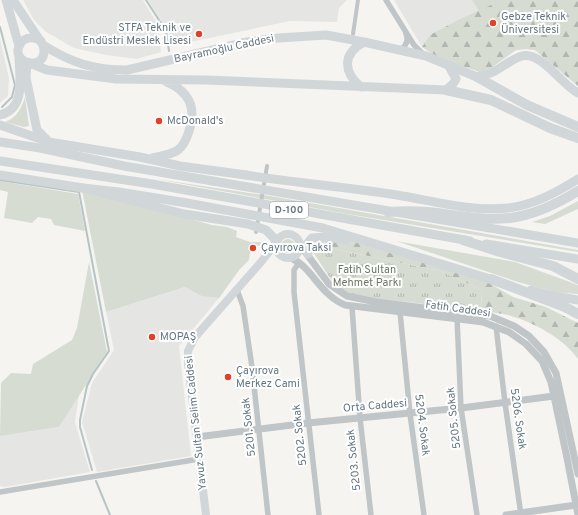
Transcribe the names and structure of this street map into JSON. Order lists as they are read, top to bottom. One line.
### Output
{"streets":{"main road":["Bayramoğlu Caddesi","D-100","Yavuz Sultan Selim Caddesi"],"street":["Fatih Caddesi","Orta Caddesi","5205. Sokak","5206. Sokak","5204. Sokak","5201. Sokak","5202. Sokak","5203. Sokak"]},"crossings":[["Fatih Caddesi","Orta Caddesi"],["Fatih Caddesi","5205. Sokak"],["Fatih Caddesi","5206. Sokak"],["Fatih Caddesi","Yavuz Sultan Selim Caddesi"],["Fatih Caddesi","5204. Sokak"],["Fatih Caddesi","5203. Sokak"],["Orta Caddesi","5205. Sokak"],["Orta Caddesi","5206. Sokak"],["Orta Caddesi","Yavuz Sultan Selim Caddesi"],["Orta Caddesi","5204. Sokak"],["Orta Caddesi","5201. Sokak"],["Orta Caddesi","5202. Sokak"],["Orta Caddesi","5203. Sokak"],["Yavuz Sultan Selim Caddesi","5201. Sokak"]],"parks":["Fatih Sultan Mehmet Parkı"],"places":["Gebze Teknik Üniversitesi","STFA Teknik ve Endüstri Meslek Lisesi","McDonald's","Çayırova Taksi","MOPAŞ","Çayırova Merkez Cami"]}
